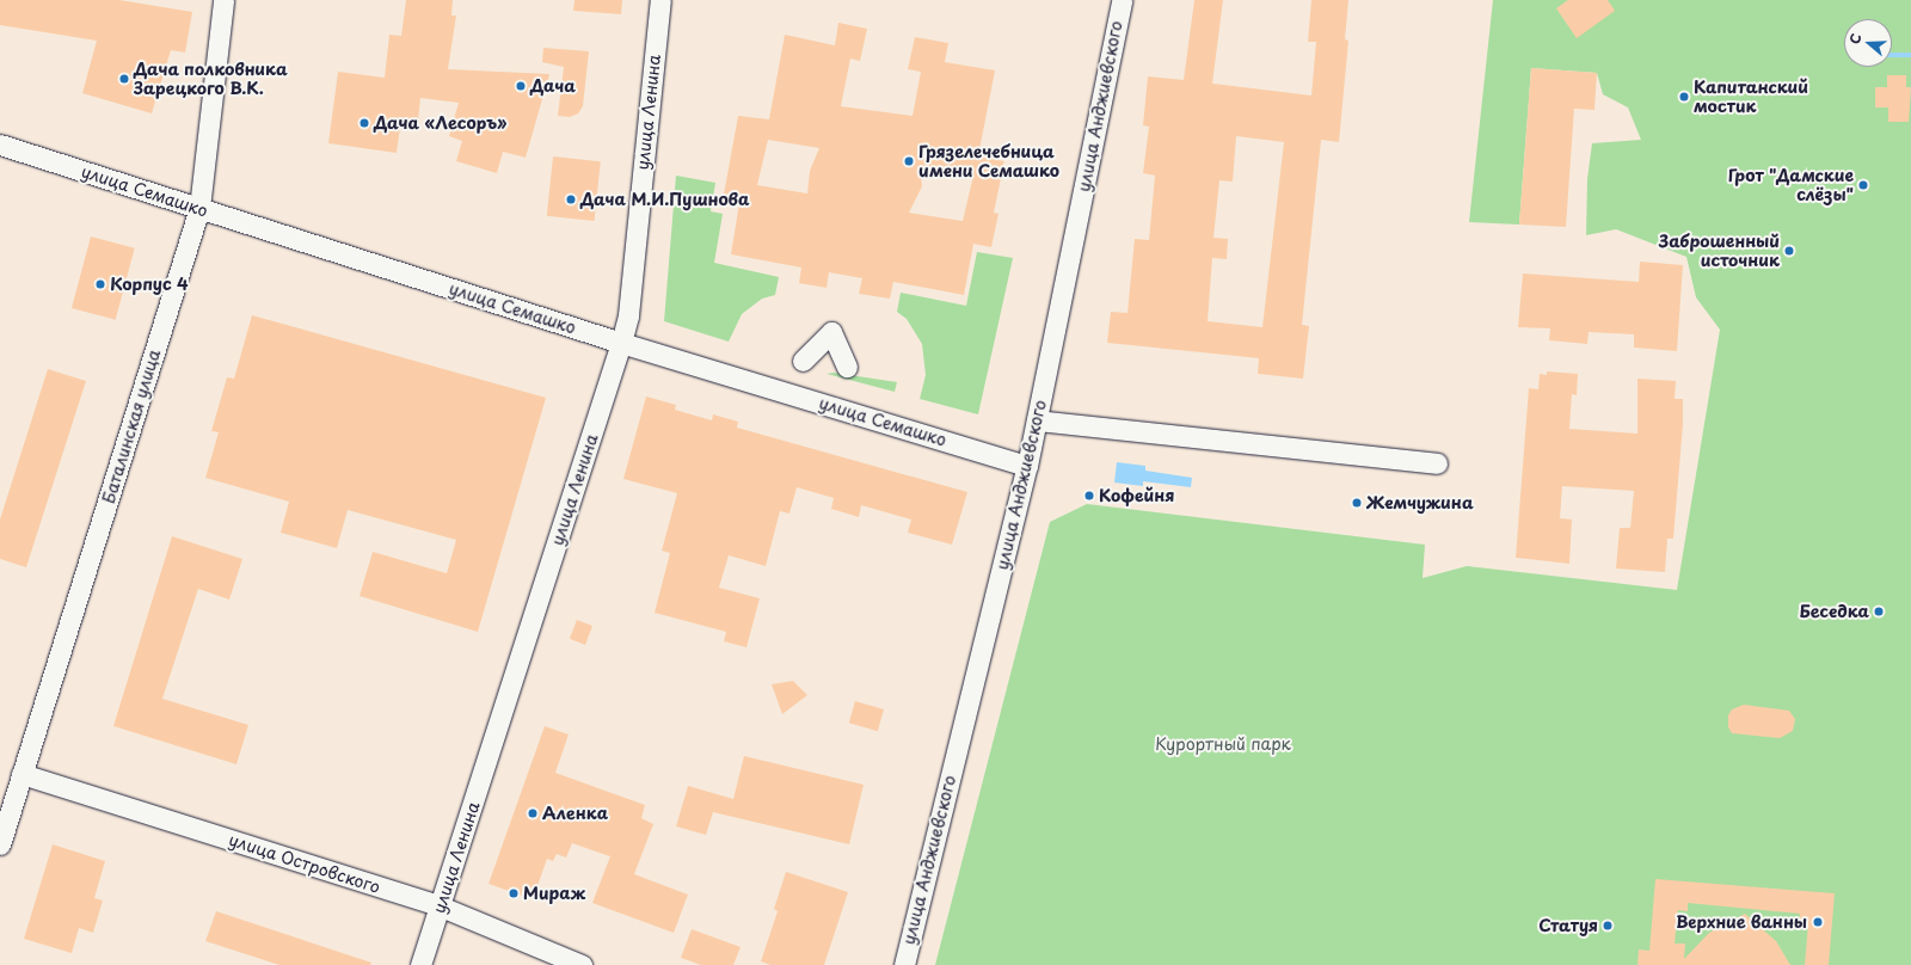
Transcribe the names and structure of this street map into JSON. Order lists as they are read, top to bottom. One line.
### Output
{"streets":{"street":["улица Анджиевского","улица Ленина","улица Семашко","Баталинская улица","улица Островского"]},"crossings":[["улица Анджиевского","улица Семашко"],["улица Ленина","улица Семашко"],["улица Ленина","улица Островского"],["улица Семашко","Баталинская улица"],["Баталинская улица","улица Островского"]],"parks":["Курортный парк"],"places":["Дача полковника Зарецкого В.К.","Дача","Капитанский мостик","Дача «Лесоръ»","Грязелечебница имени Семашко","Грот \"Дамские слёзы\"","Дача М.И.Пушнова","Заброшенный источник","Корпус 4","Кофейня","Жемчужина","Беседка","Аленка","Мираж","Верхние ванны","Статуя"],"north":"left"}
